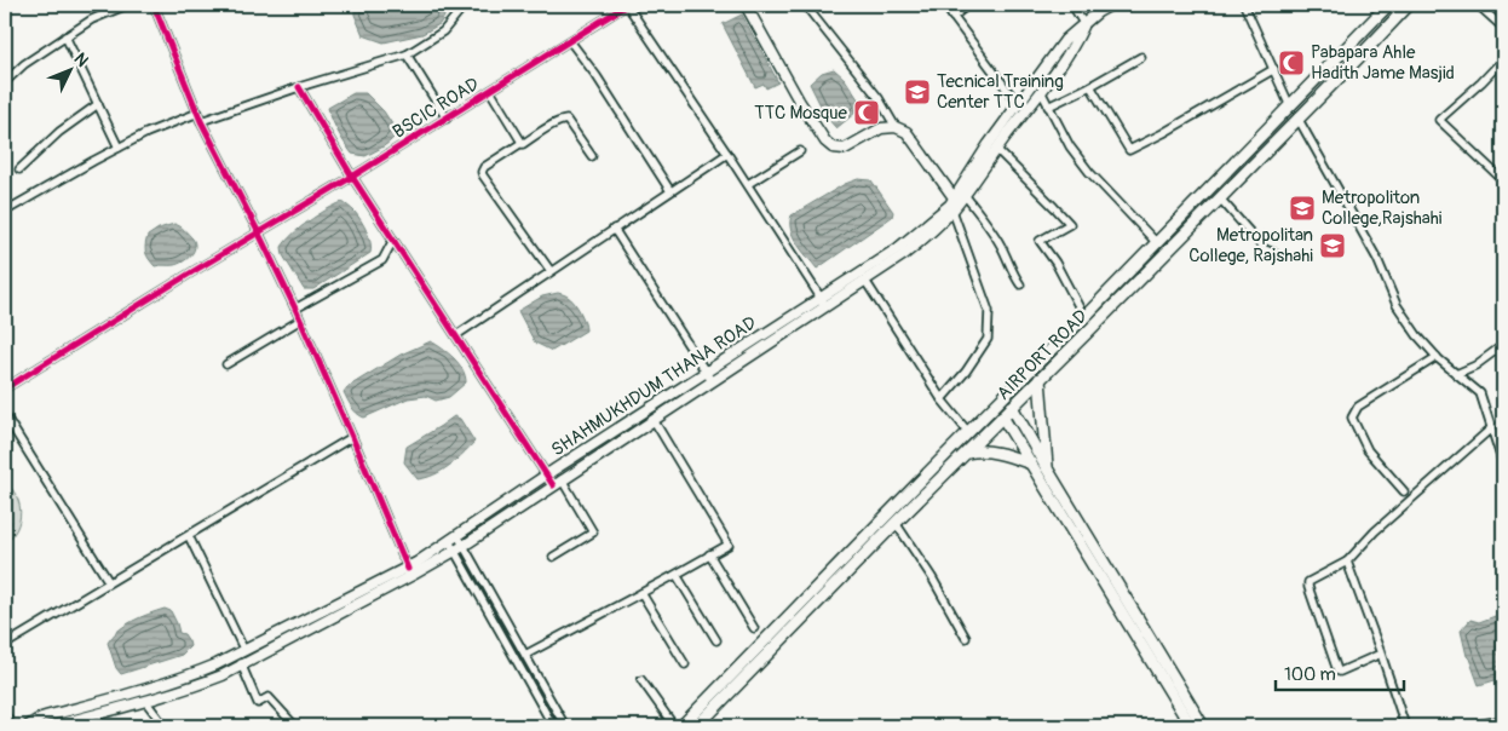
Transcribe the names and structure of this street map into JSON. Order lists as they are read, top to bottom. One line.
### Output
{"streets":{"main road":["AIRPORT ROAD","SHAHMUKHDUM THANA ROAD"],"street":["BSCIC ROAD"]},"crossings":[["BSCIC ROAD","SHAHMUKHDUM THANA ROAD"]],"places":{"mosque":["Pabapara Ahle Hadith Jame Masjid","TTC Mosque"],"school or university":["Tecnical Training Center TTC","Metropoliton College,Rajshahi","Metropolitan College, Rajshahi"]},"scale_bar":"100 m","north":"top right"}
